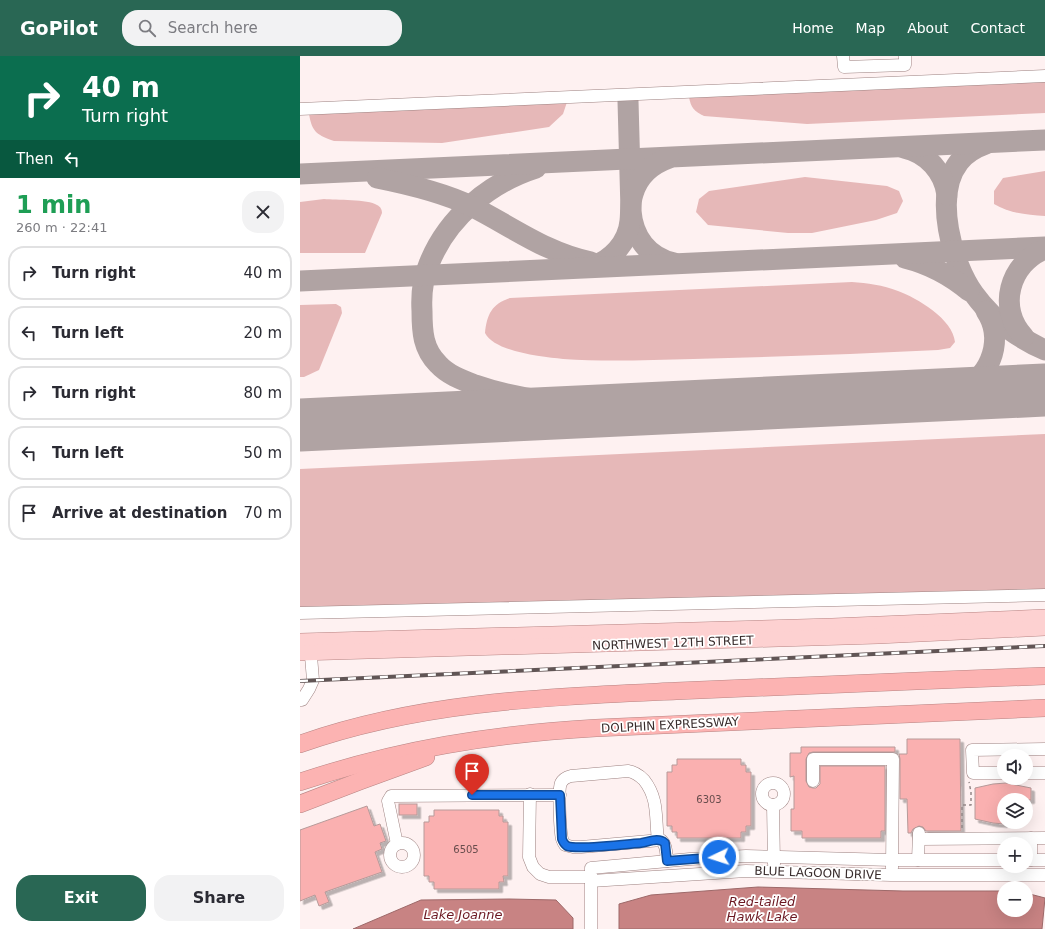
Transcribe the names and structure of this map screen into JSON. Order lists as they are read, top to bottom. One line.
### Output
{"streets":{"highway":["DOLPHIN EXPRESSWAY"],"main road":["NORTHWEST 12TH STREET"],"street":["BLUE LAGOON DRIVE"]},"water":["Red-tailed Hawk Lake","Lake Joanne"],"house_numbers":["6303","6505"],"page":{"header":"GoPilot","search":"Search here","nav":["Home","Map","About","Contact"],"turn":["40 m","Turn right"],"then":"Then","heading":["1 min","260 m · 22:41"],"list":[{"name":"Turn right","value":"40 m"},{"name":"Turn left","value":"20 m"},{"name":"Turn right","value":"80 m"},{"name":"Turn left","value":"50 m"},{"name":"Arrive at destination","value":"70 m"}],"map_buttons":["+","−"],"buttons":["Exit","Share"]}}
